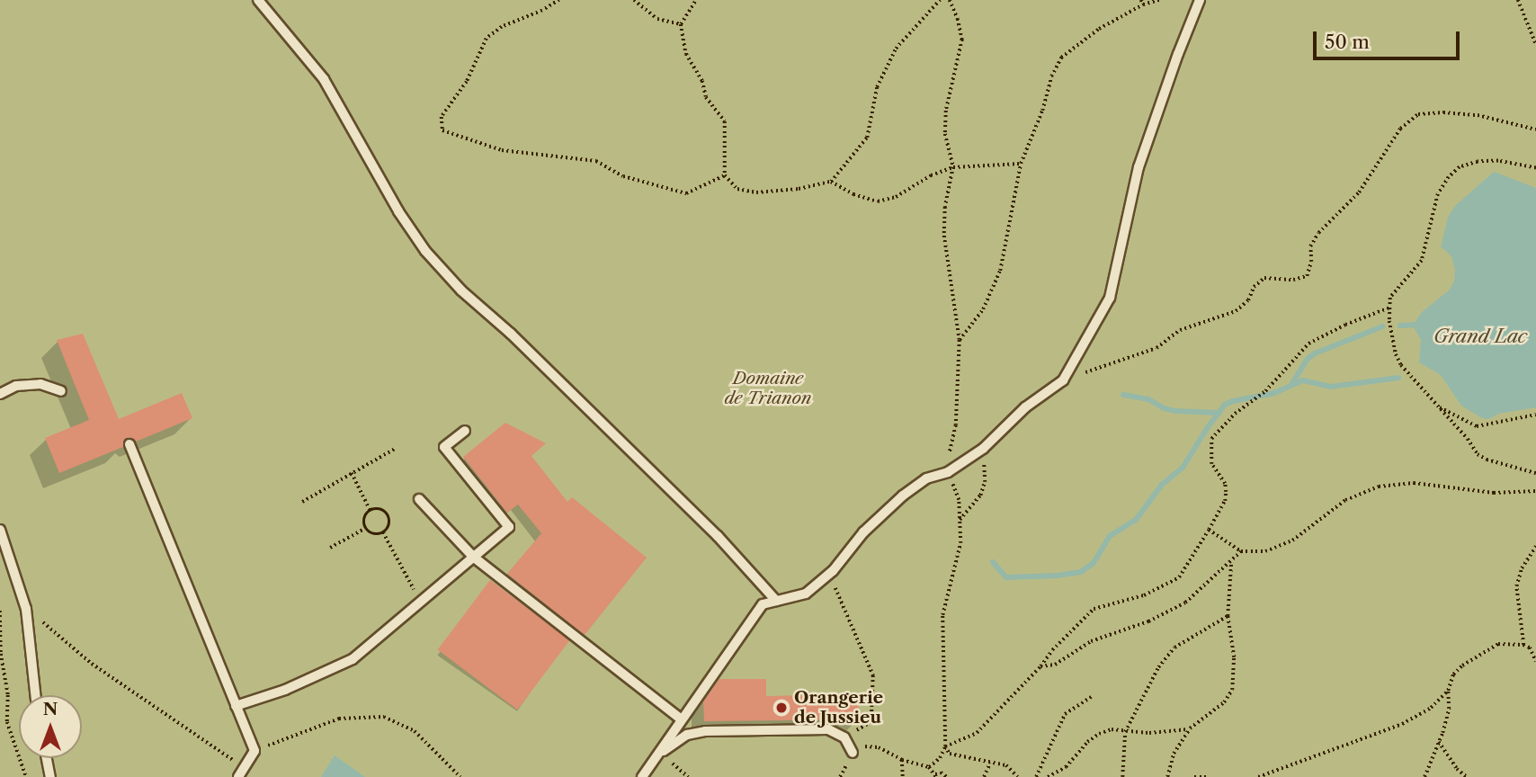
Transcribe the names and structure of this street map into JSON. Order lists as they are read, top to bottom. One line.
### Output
{"water":["Grand Lac"],"parks":["Domaine de Trianon"],"places":["Orangerie de Jussieu"],"scale_bar":"50 m","north":"top"}
